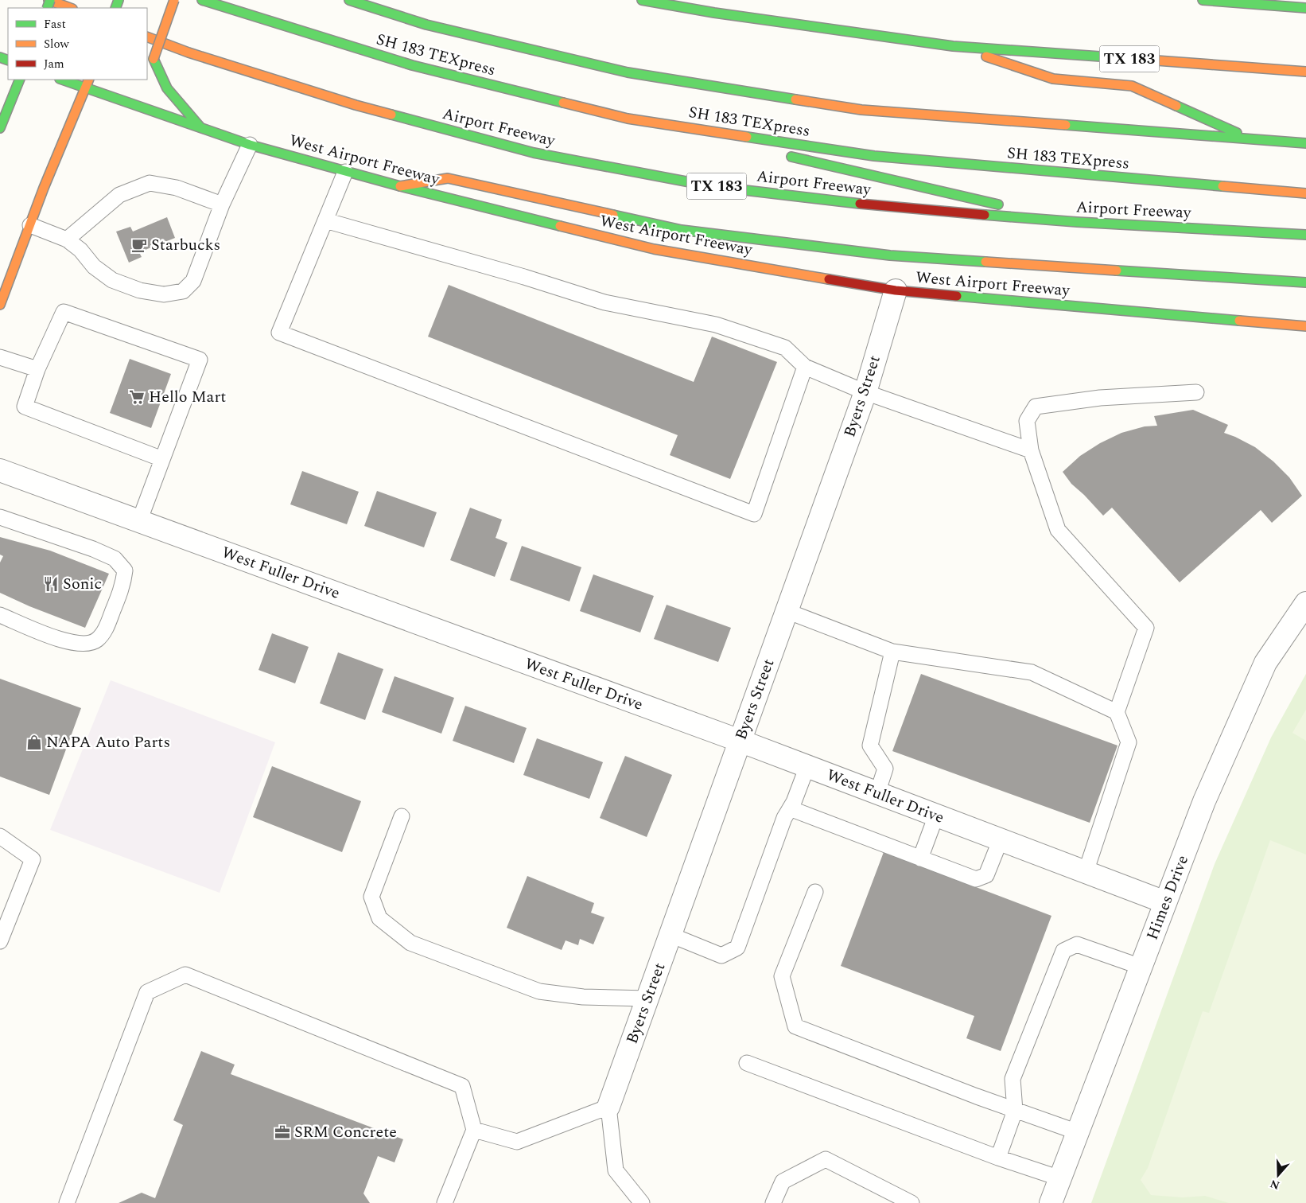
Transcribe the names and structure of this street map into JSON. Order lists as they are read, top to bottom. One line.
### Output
{"streets":{"main road":["SH 183 TEXpress","TX 183","Airport Freeway","West Airport Freeway"],"street":["Byers Street","West Fuller Drive","Himes Drive"]},"crossings":[["West Airport Freeway","Byers Street"],["Byers Street","West Fuller Drive"],["West Fuller Drive","Himes Drive"]],"places":{"cafe":["Starbucks"],"supermarket":["Hello Mart"],"restaurant":["Sonic"],"shop":["NAPA Auto Parts"],"office":["SRM Concrete"]},"legend":["Fast","Slow","Jam"],"north":"bottom"}
